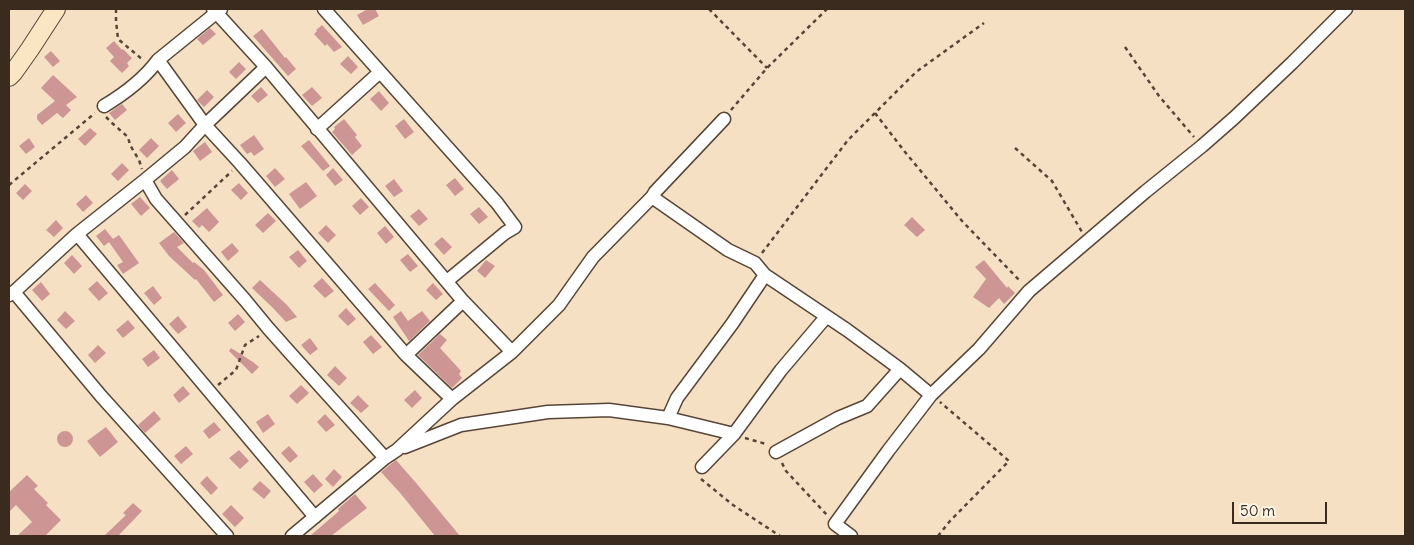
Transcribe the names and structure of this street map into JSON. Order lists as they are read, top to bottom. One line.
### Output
{"scale_bar":"50 m"}
